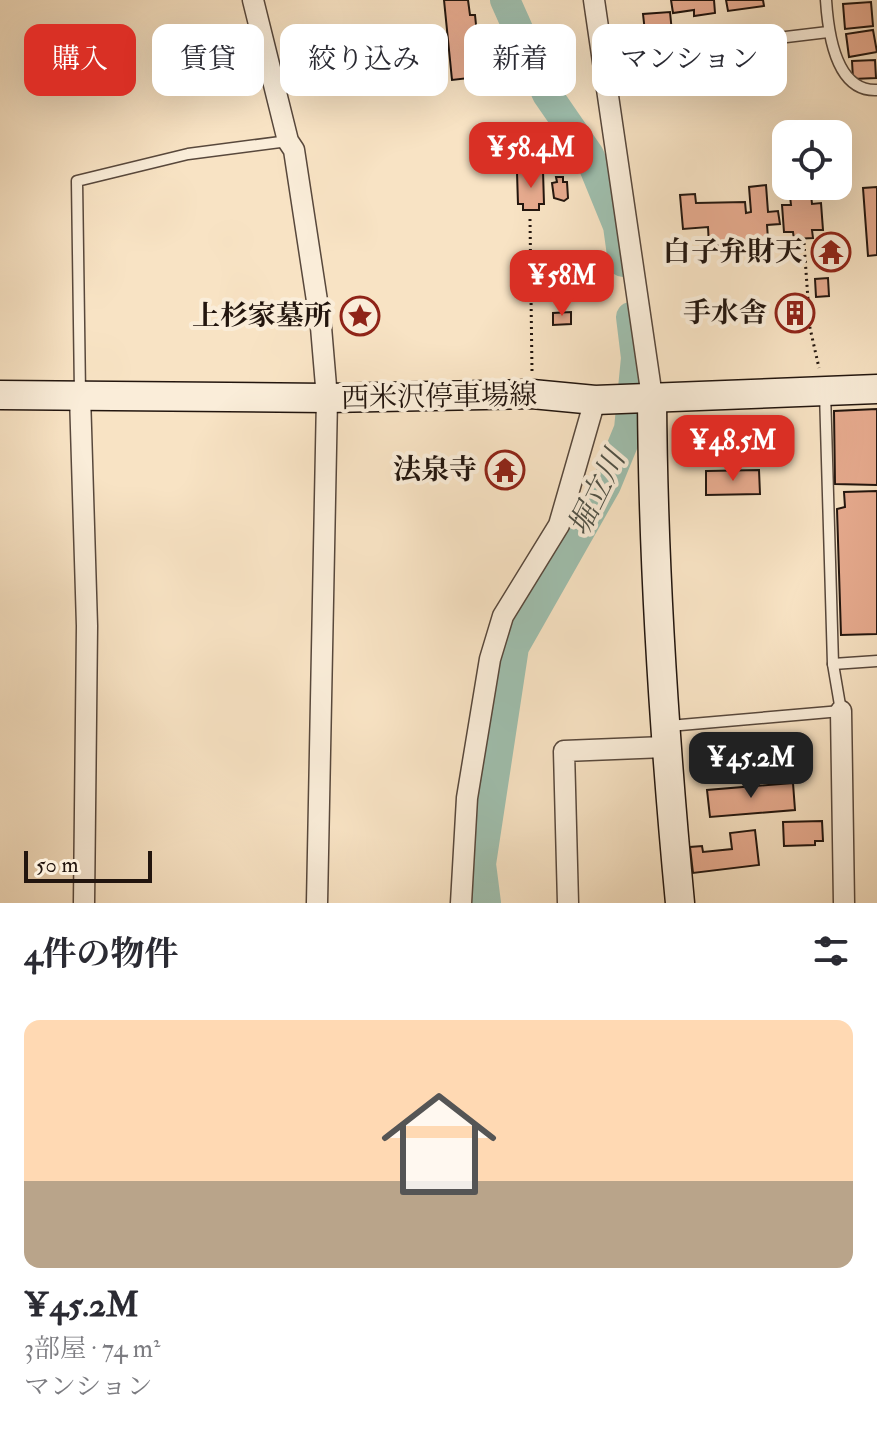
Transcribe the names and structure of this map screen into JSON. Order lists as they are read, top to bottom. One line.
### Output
{"streets":{"main road":["西米沢停車場線"]},"water":["堀立川"],"places":{"temple":["白子弁財天","法泉寺"],"building":["手水舎"],"place":["上杉家墓所"]},"scale_bar":"50 m","page":{"chip":["購入","賃貸","絞り込み","新着","マンション"],"price":["¥58.4M","¥58M","¥48.5M","¥45.2M"],"scale":"50 m","heading":"4件の物件","list":[{"name":"¥45.2M","note":"3部屋 · 74 m² · マンション"}]}}
